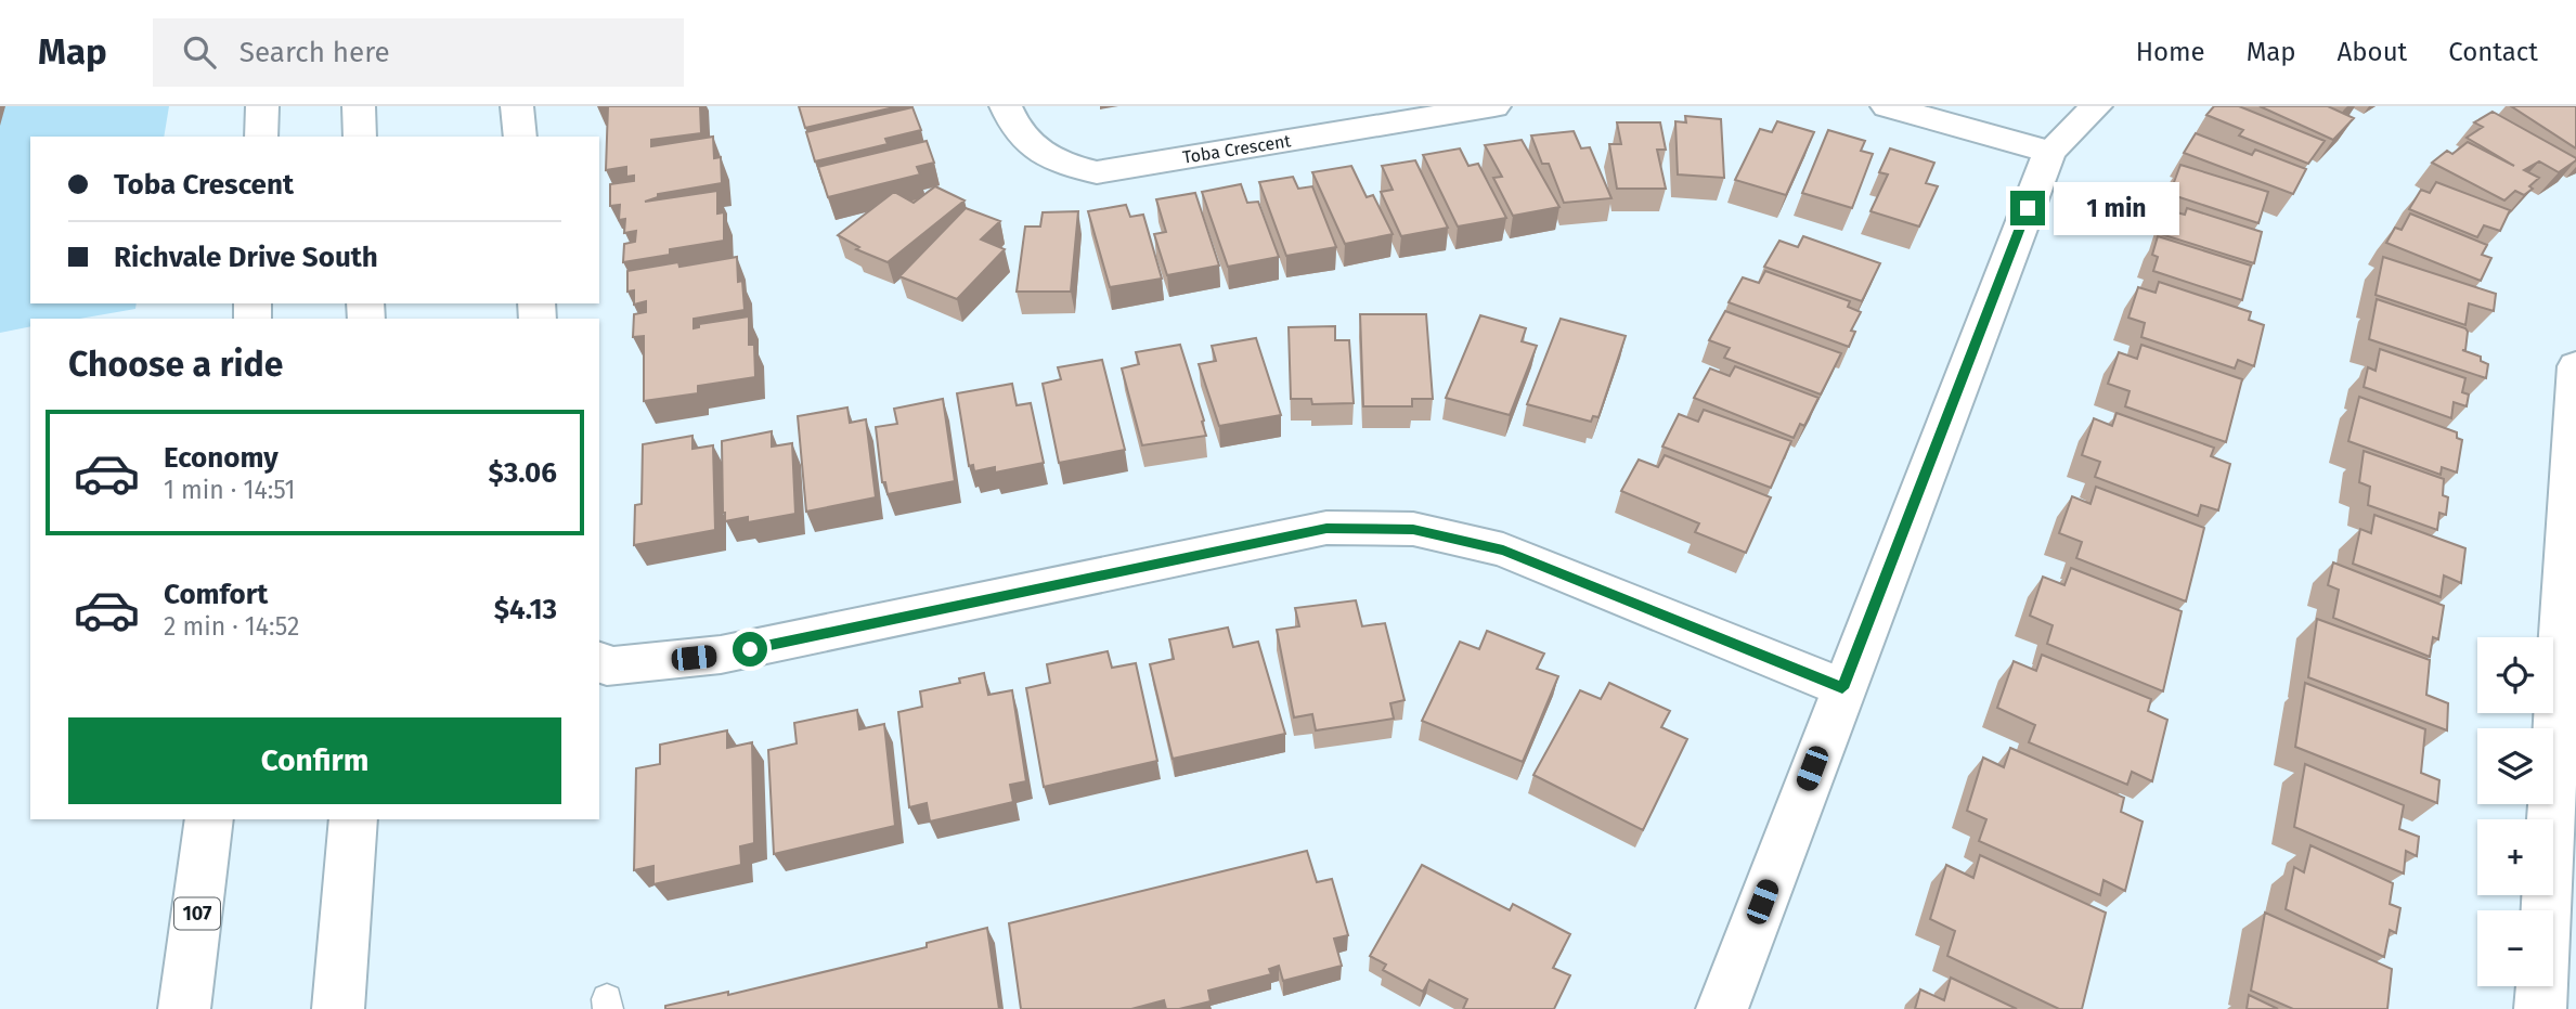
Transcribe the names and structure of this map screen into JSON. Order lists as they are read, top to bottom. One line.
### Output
{"streets":{"street":["Toba Crescent","107"]},"page":{"header":"Map","search":"Search here","nav":["Home","Map","About","Contact"],"banner":["Toba Crescent","Richvale Drive South"],"bubble":"1 min","heading":"Choose a ride","list":[{"name":"Economy","note":"1 min · 14:51","value":"$3.06"},{"name":"Comfort","note":"2 min · 14:52","value":"$4.13"}],"map_buttons":["+","−"],"buttons":"Confirm"}}
